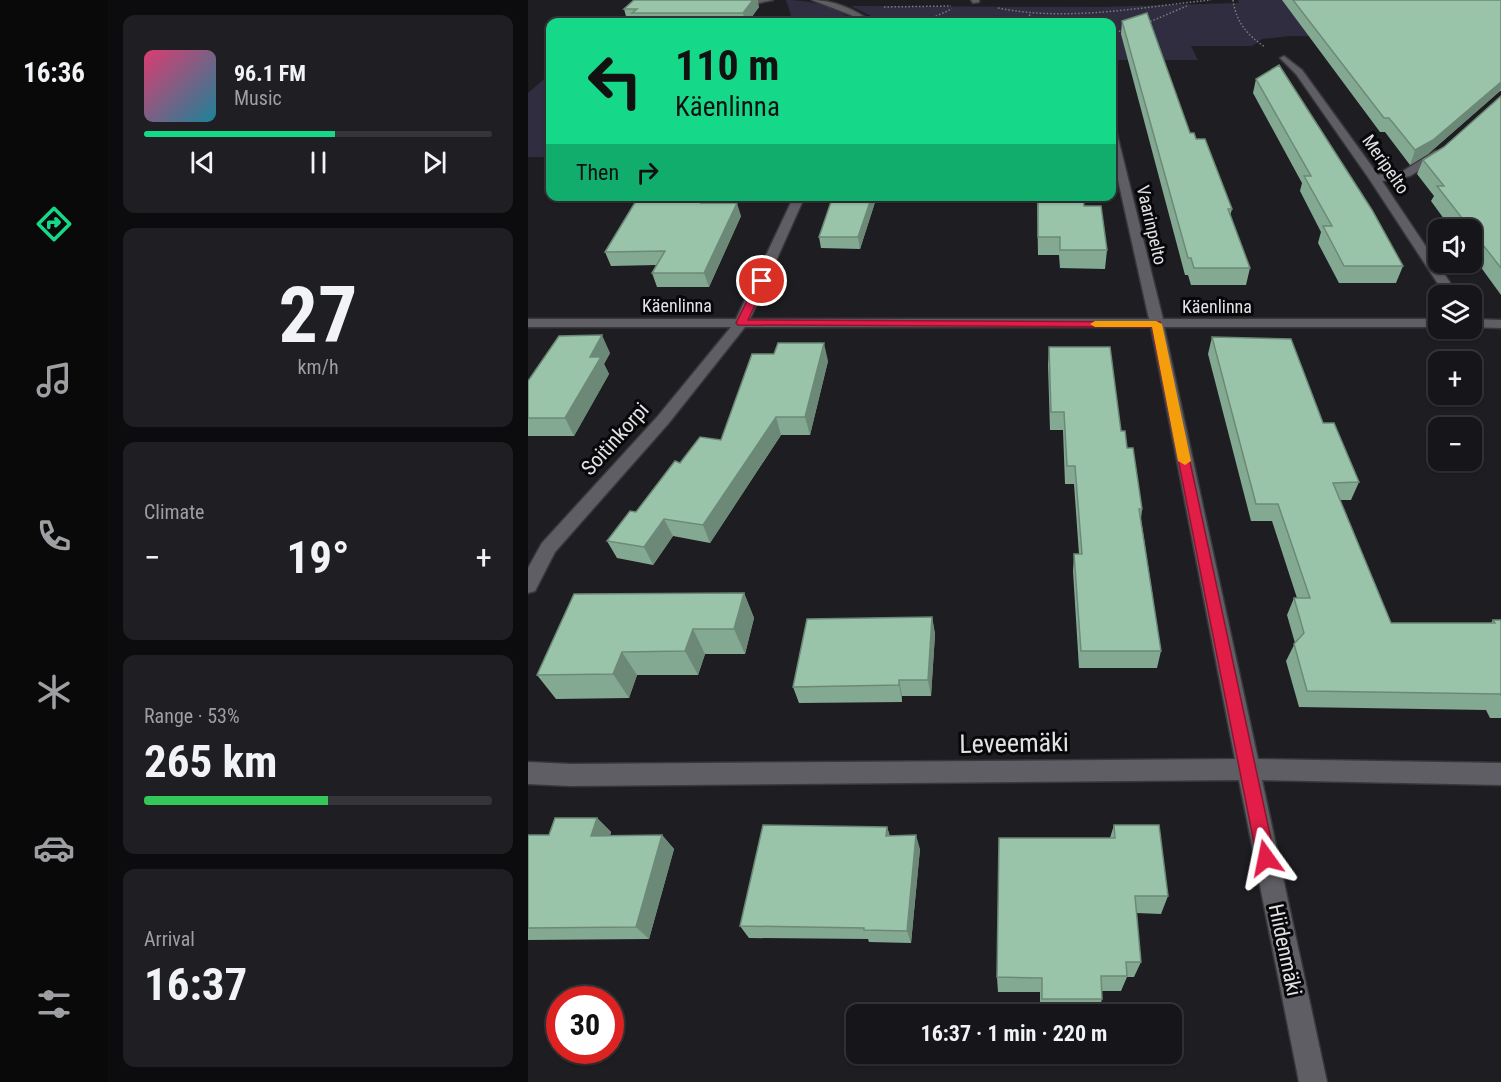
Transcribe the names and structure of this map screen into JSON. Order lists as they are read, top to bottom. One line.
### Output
{"streets":{"street":["Meripelto","Vaarinpelto","Käenlinna","Soitinkorpi","Leveemäki","Hiidenmäki"]},"crossings":[["Vaarinpelto","Käenlinna"],["Vaarinpelto","Hiidenmäki"],["Käenlinna","Soitinkorpi"],["Käenlinna","Hiidenmäki"],["Leveemäki","Hiidenmäki"]],"page":{"tabs":"16:36","turn":["110 m","Käenlinna"],"song":["96.1 FM","Music"],"then":"Then","map_buttons":["+","−"],"tile":[["27","km/h"],"Climate",["Range · 53%","265 km"],["Arrival","16:37"]],"heat":["−","19°","+"],"limit":"30","trip":"16:37 · 1 min · 220 m"}}
